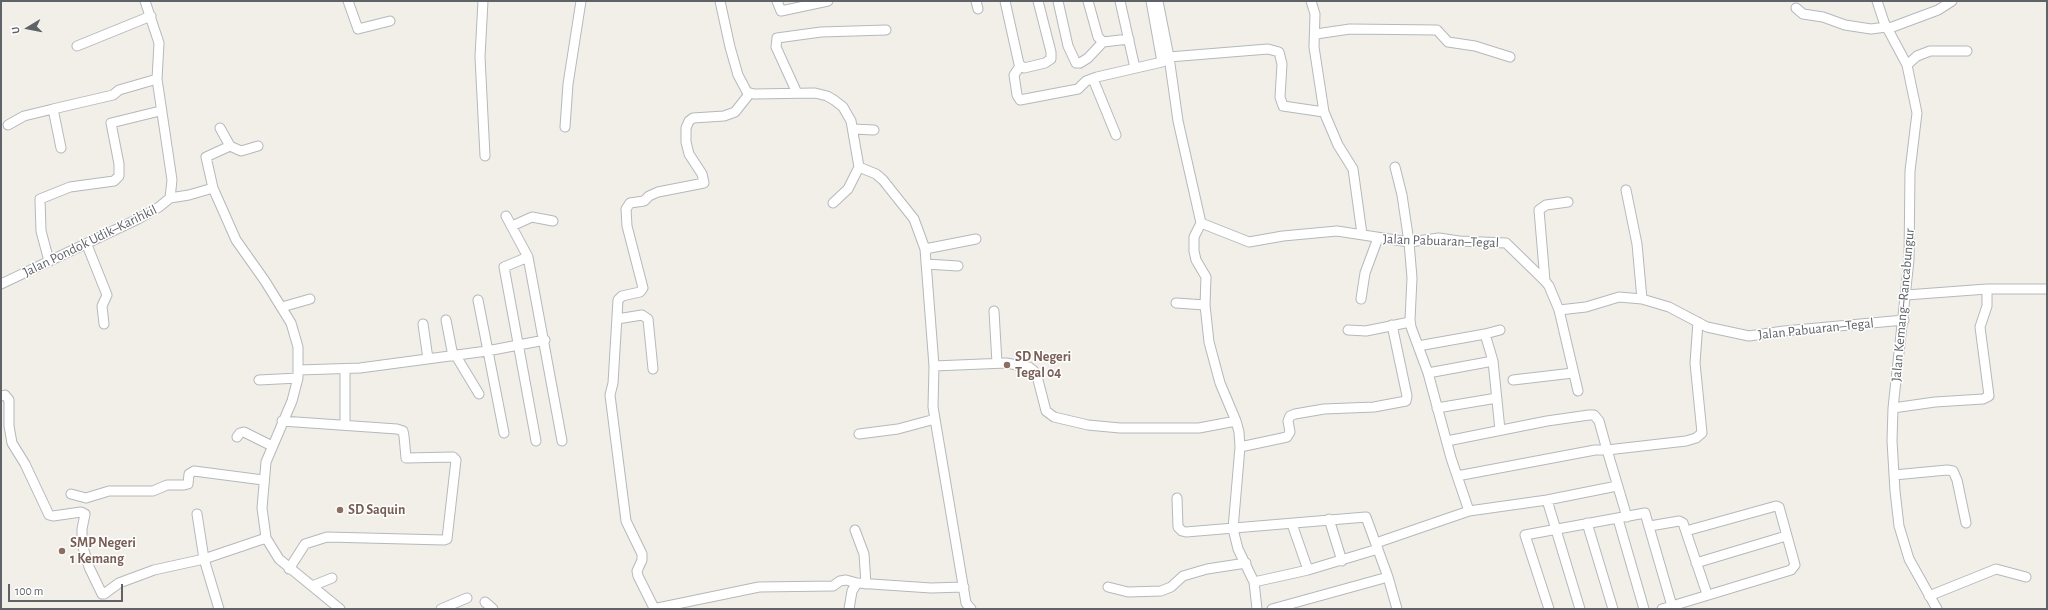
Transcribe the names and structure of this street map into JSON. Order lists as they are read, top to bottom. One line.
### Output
{"streets":{"street":["Jalan Pondok Udik–Karihkil","Jalan Pabuaran–Tegal","Jalan Kemang–Rancabungur"]},"crossings":[["Jalan Pabuaran–Tegal","Jalan Kemang–Rancabungur"]],"places":["SD Negeri Tegal 04","SD Saquin","SMP Negeri 1 Kemang"],"scale_bar":"100 m","north":"left"}
